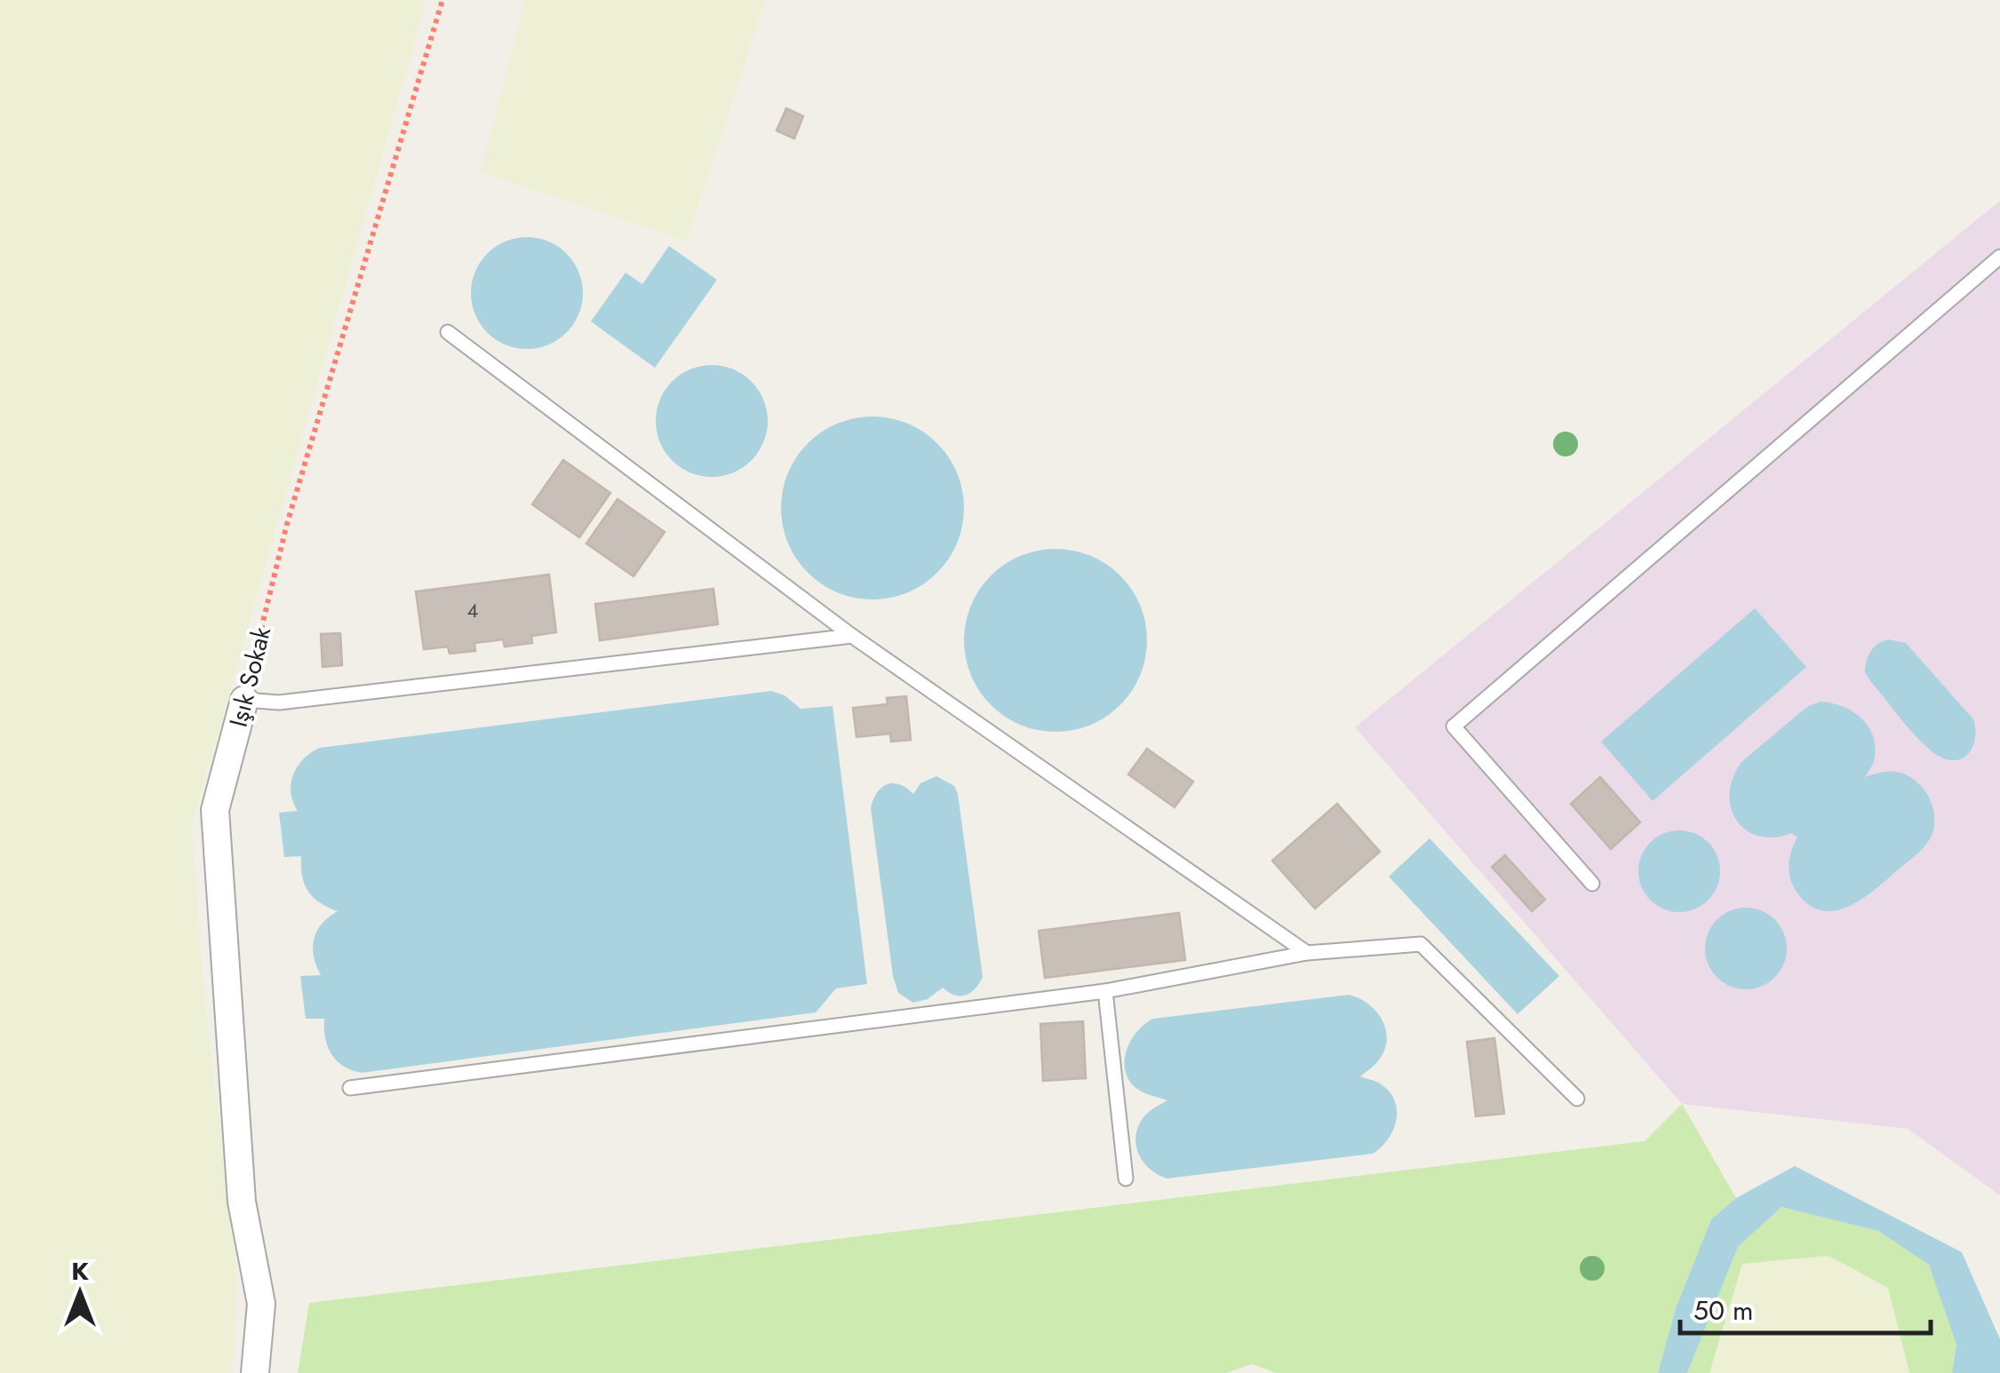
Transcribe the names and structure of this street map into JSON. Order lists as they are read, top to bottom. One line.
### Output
{"streets":{"street":["Işık Sokak"]},"house_numbers":["4"],"scale_bar":"50 m","north":"top"}
